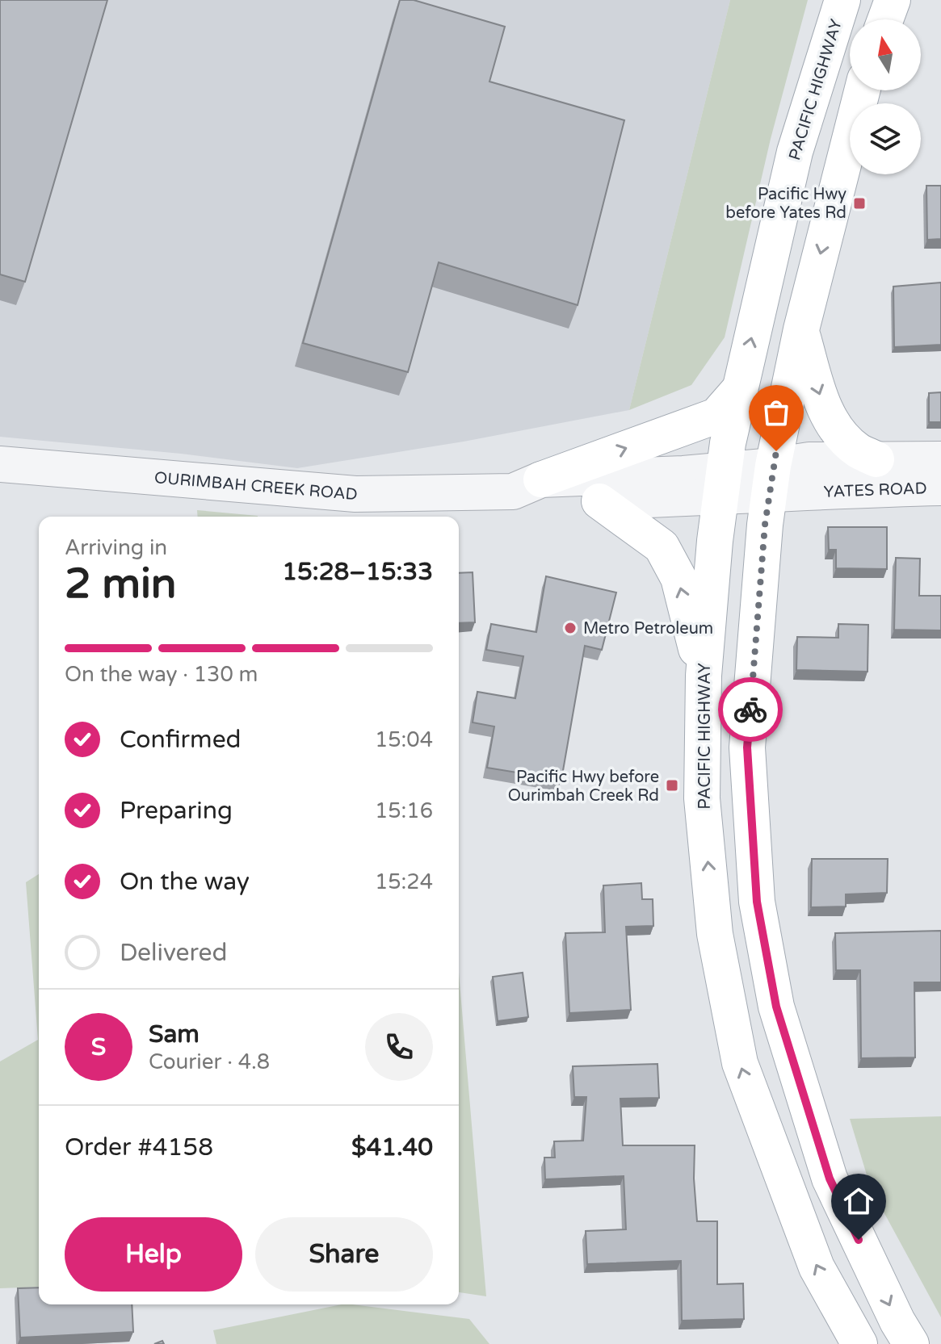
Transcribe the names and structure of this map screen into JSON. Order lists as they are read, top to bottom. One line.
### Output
{"streets":{"main road":["PACIFIC HIGHWAY"],"street":["OURIMBAH CREEK ROAD","YATES ROAD"]},"crossings":[["PACIFIC HIGHWAY","OURIMBAH CREEK ROAD"],["OURIMBAH CREEK ROAD","YATES ROAD"]],"places":{"transit":["Pacific Hwy before Yates Rd","Pacific Hwy before Ourimbah Creek Rd"],"other":["Metro Petroleum"]},"north":"top","page":{"heading":["2 min","Arriving in","15:28–15:33"],"panel":["Sam","Courier · 4.8","Order #4158","$41.40"],"bar":"On the way · 130 m","list":[["Confirmed","15:04"],["Preparing","15:16"],["On the way","15:24"],"Delivered"],"round":"S","buttons":["Help","Share"]}}
